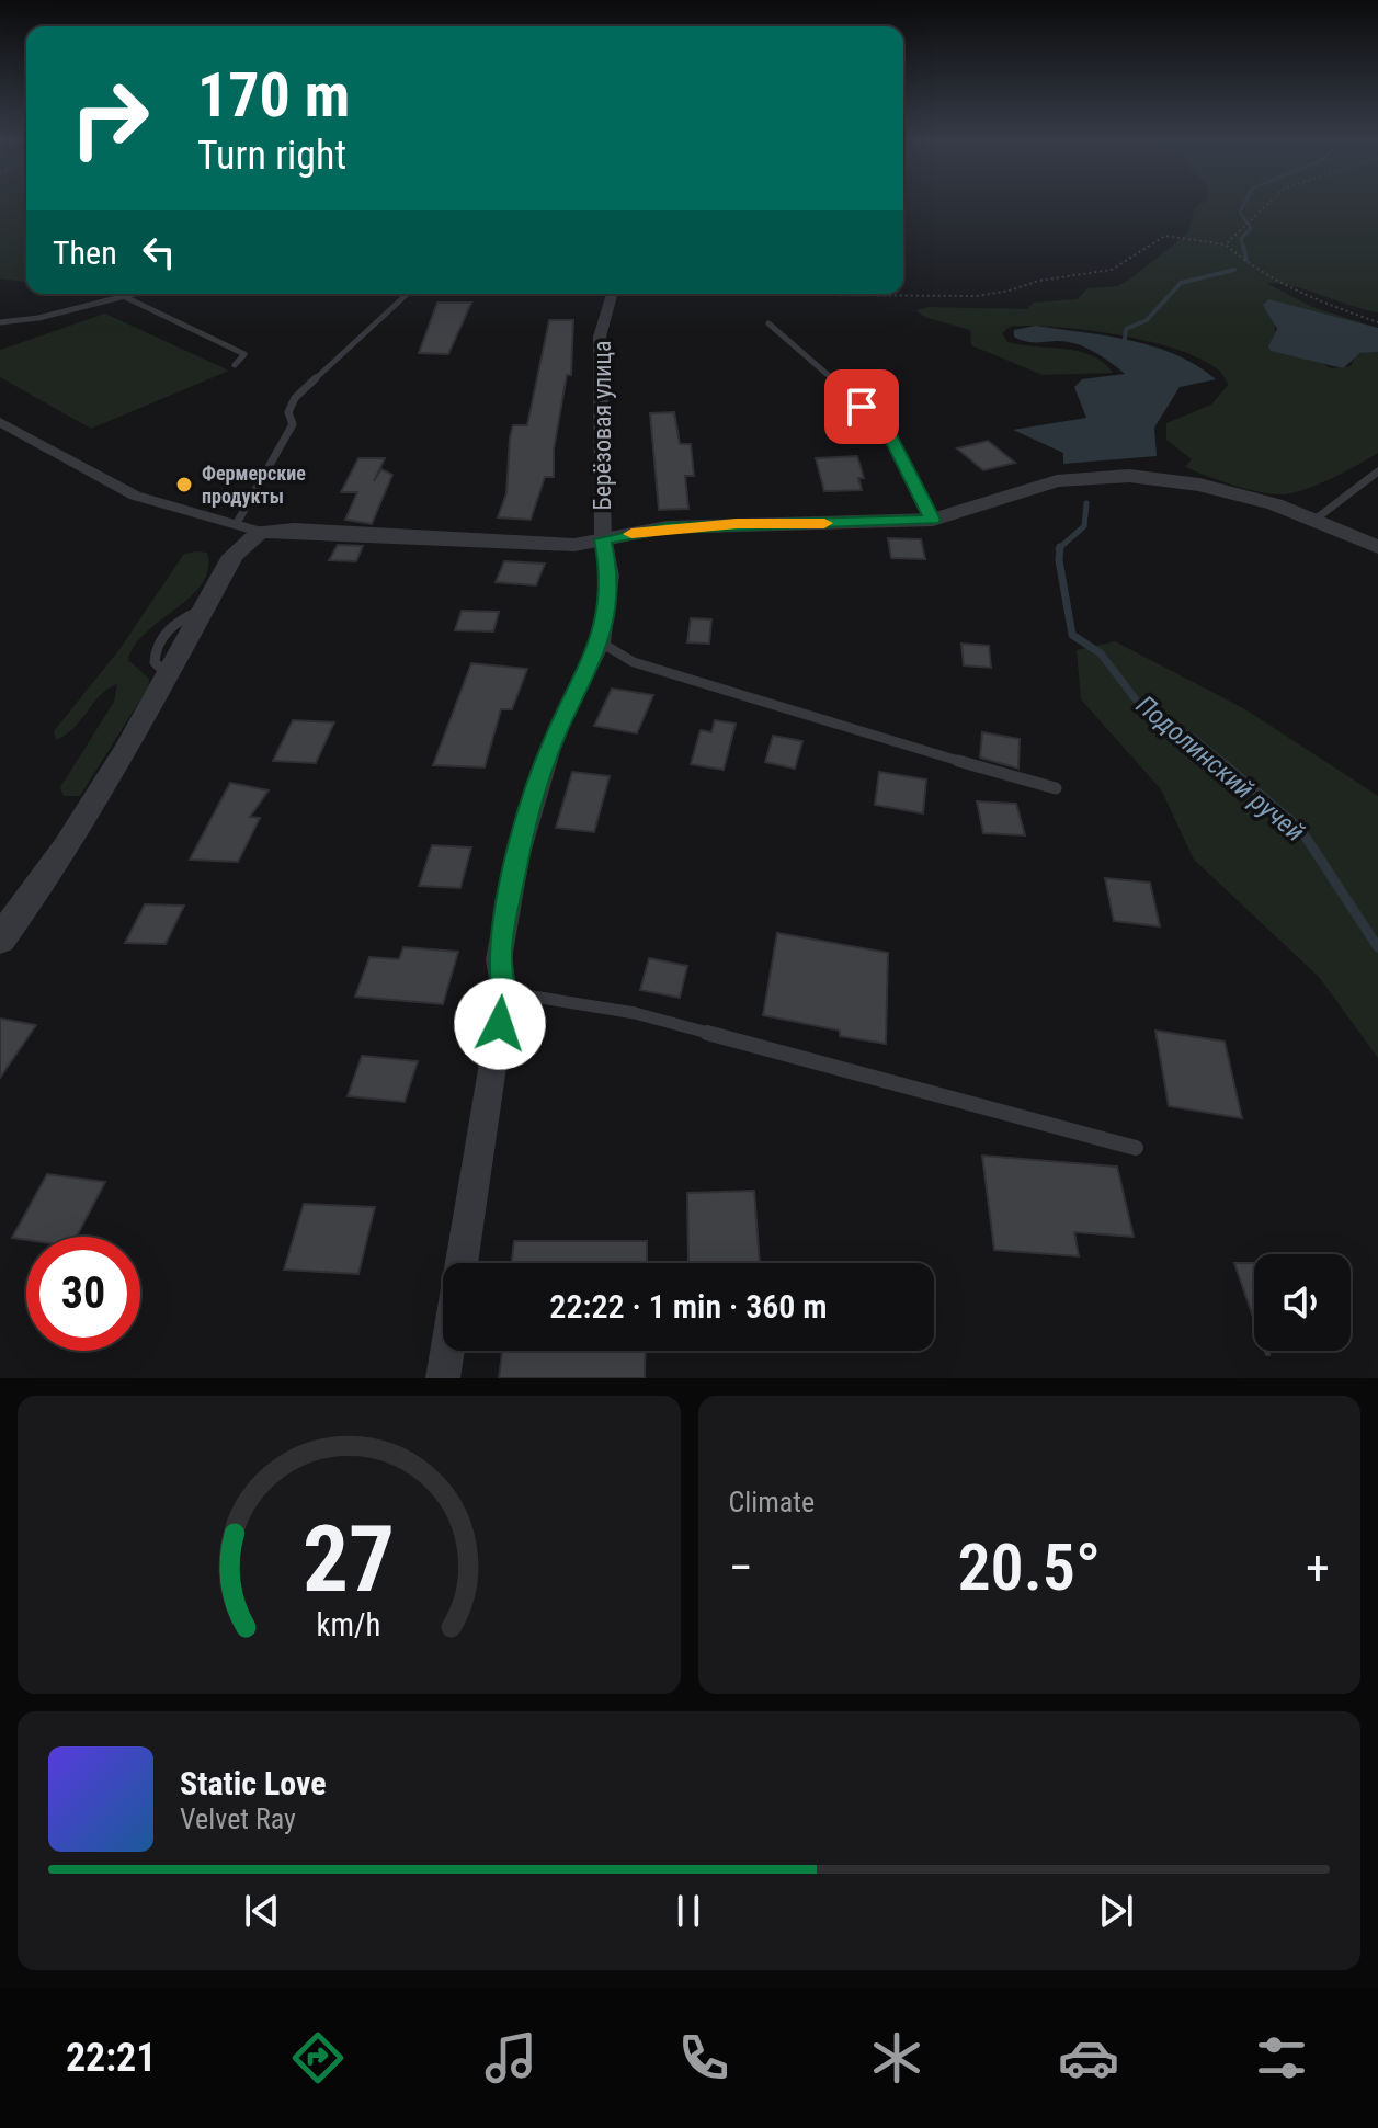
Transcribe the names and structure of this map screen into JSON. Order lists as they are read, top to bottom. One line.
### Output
{"streets":{"street":["Берёзовая улица"]},"water":["Подолинский ручей"],"places":["Фермерские продукты"],"page":{"turn":["170 m","Turn right"],"then":"Then","limit":"30","trip":"22:22 · 1 min · 360 m","tile":"Climate","heat":["−","20.5°","+"],"song":["Static Love","Velvet Ray"],"tabs":"22:21","gauge":["27","km/h"]}}
